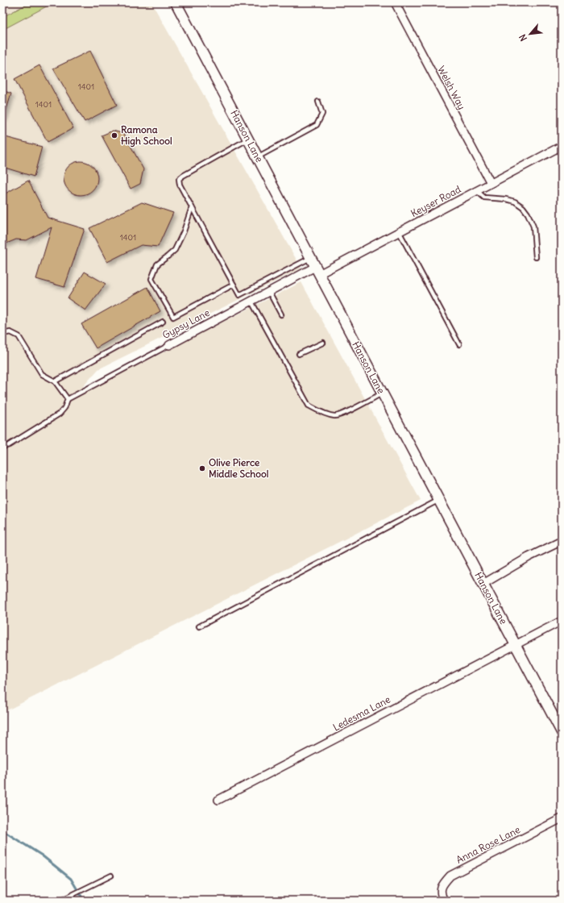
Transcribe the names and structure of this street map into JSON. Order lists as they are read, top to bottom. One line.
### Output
{"streets":{"main road":["Hanson Lane"],"street":["Welsh Way","Keyser Road","Gypsy Lane","Ledesma Lane","Anna Rose Lane"]},"crossings":[["Welsh Way","Keyser Road"],["Hanson Lane","Keyser Road"],["Hanson Lane","Gypsy Lane"],["Hanson Lane","Ledesma Lane"],["Keyser Road","Gypsy Lane"]],"places":["Ramona High School","Olive Pierce Middle School"],"house_numbers":["1401","1401","1401"],"north":"bottom left"}
